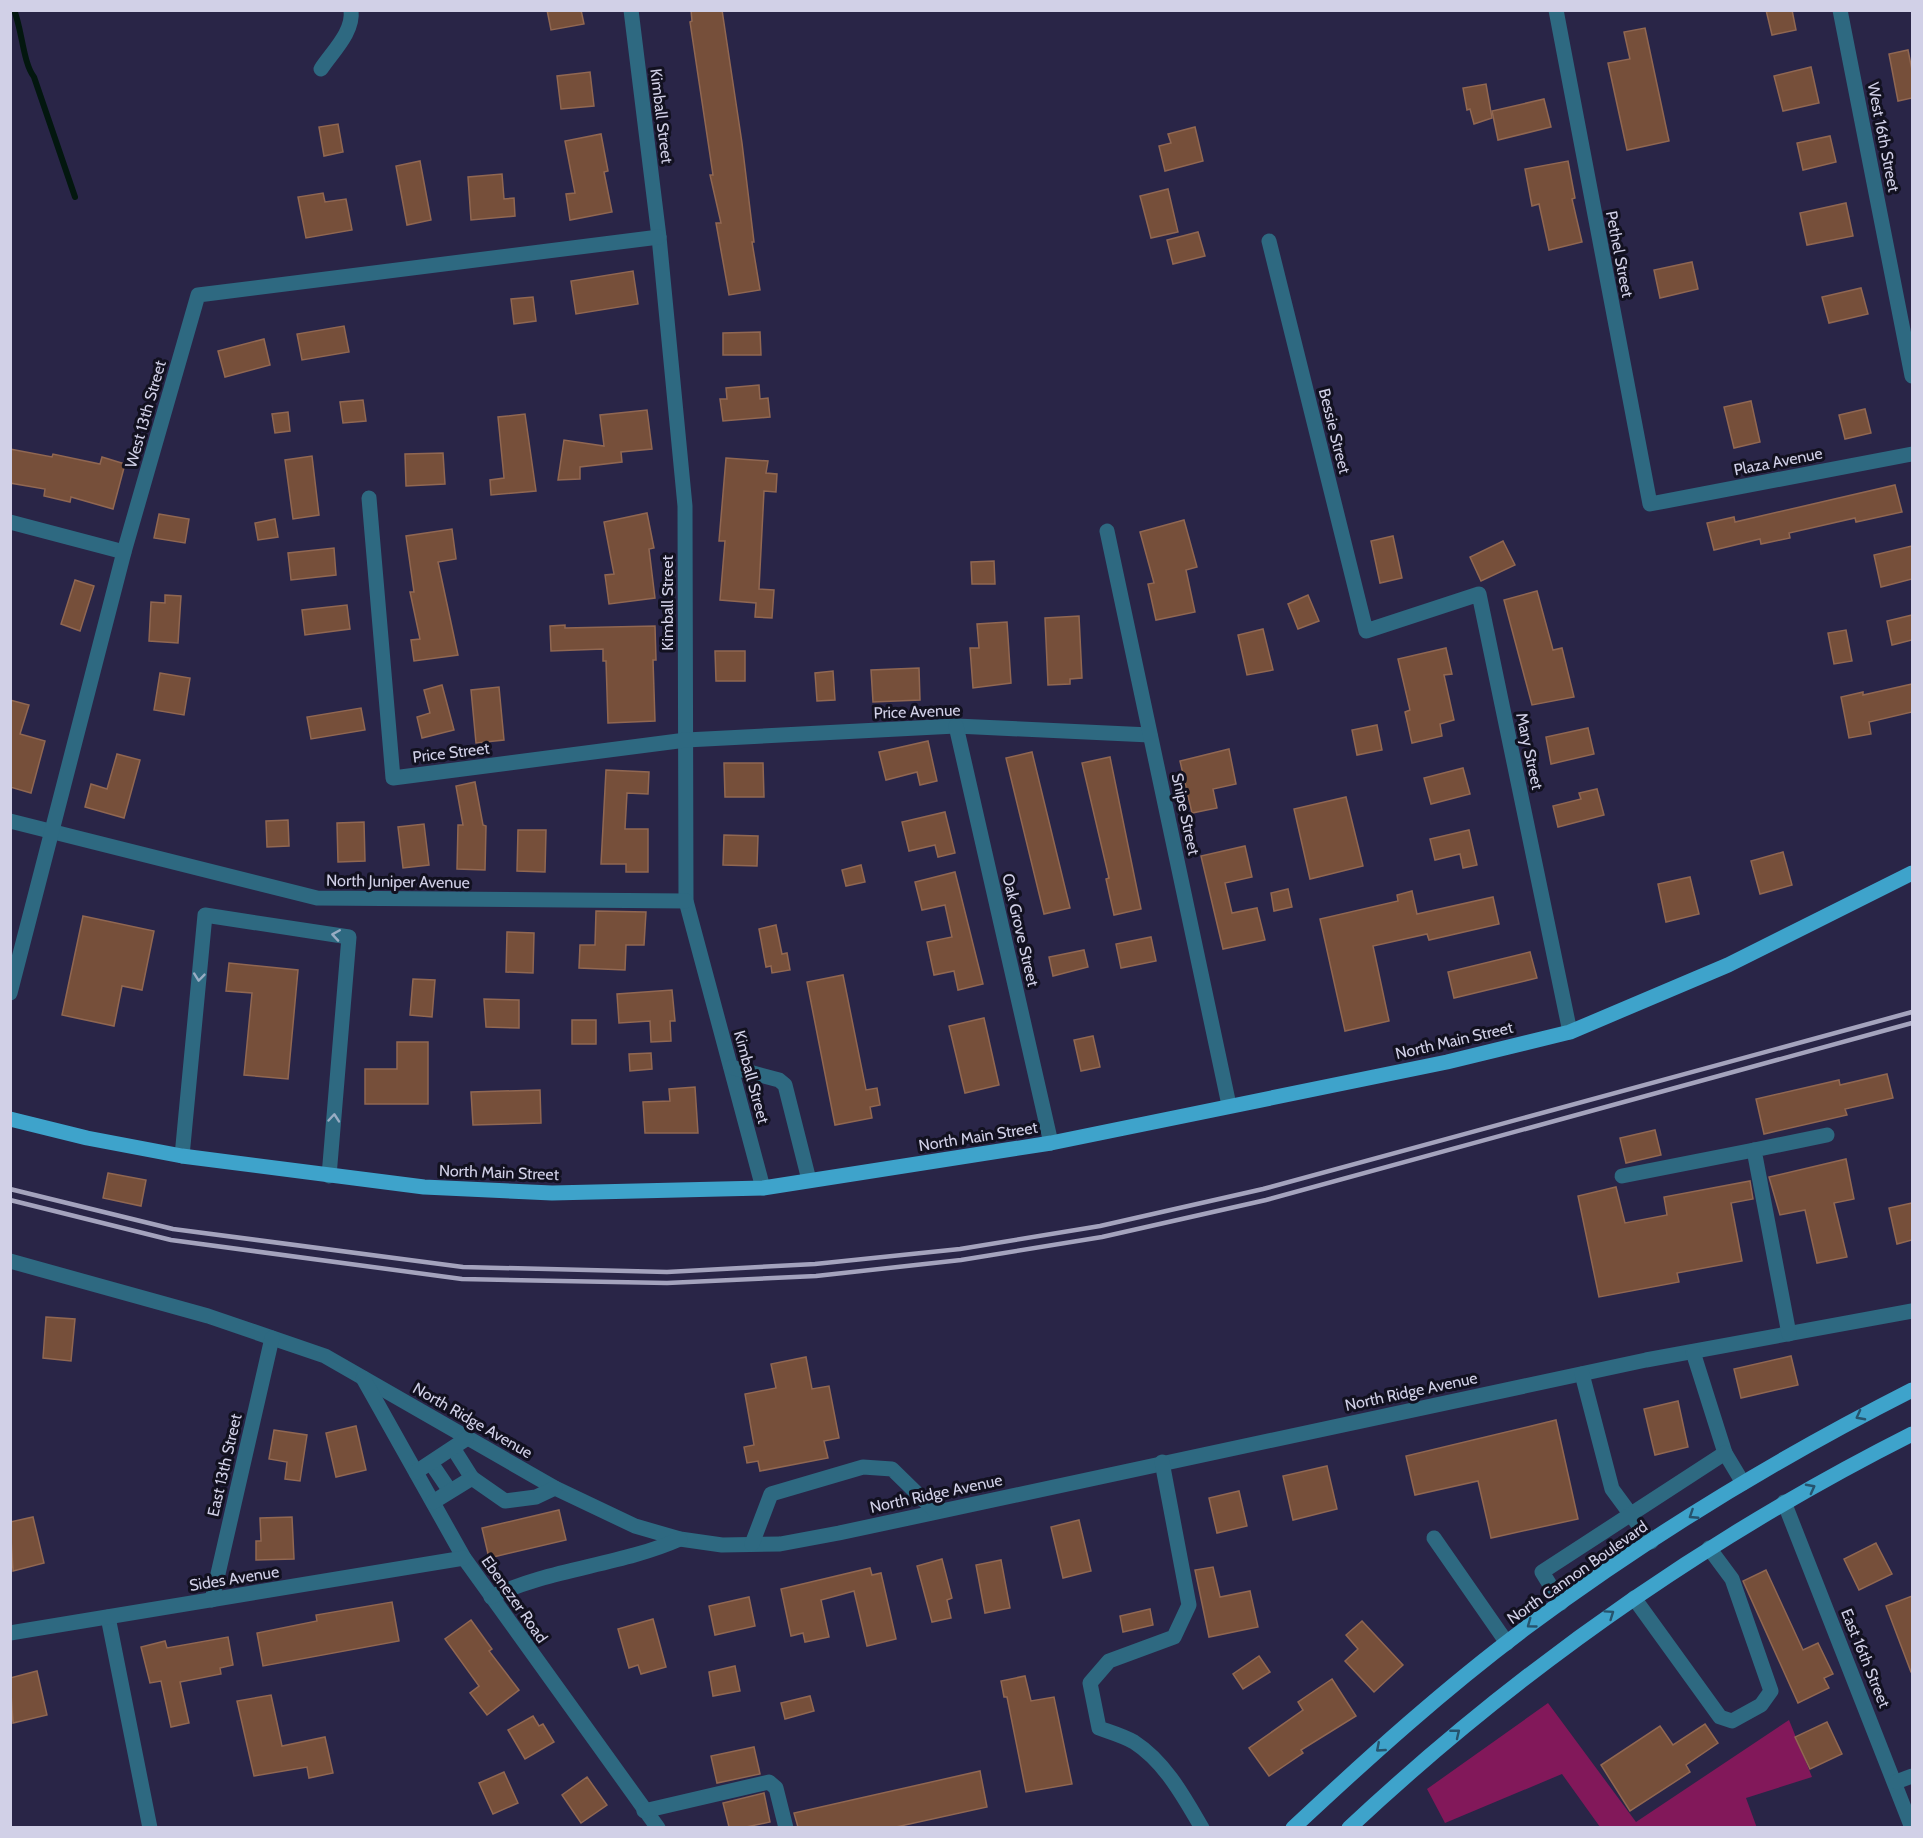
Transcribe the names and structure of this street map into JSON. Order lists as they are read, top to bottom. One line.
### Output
{"streets":{"main road":["North Main Street","North Cannon Boulevard"],"street":["Kimball Street","West 16th Street","Pethel Street","West 13th Street","Bessie Street","Plaza Avenue","Price Avenue","Mary Street","Price Street","Snipe Street","North Juniper Avenue","Oak Grove Street","North Ridge Avenue","East 13th Street","Sides Avenue","Ebenezer Road","East 16th Street"]},"crossings":[["Kimball Street","West 13th Street"],["Kimball Street","Price Avenue"],["Kimball Street","Price Street"],["Kimball Street","North Juniper Avenue"],["Kimball Street","North Main Street"],["Pethel Street","Plaza Avenue"],["West 13th Street","North Juniper Avenue"],["Bessie Street","Mary Street"],["Price Avenue","Price Street"],["Price Avenue","Snipe Street"],["Price Avenue","Oak Grove Street"],["Mary Street","North Main Street"],["Snipe Street","North Main Street"],["Oak Grove Street","North Main Street"],["North Ridge Avenue","East 13th Street"],["North Ridge Avenue","Ebenezer Road"],["East 13th Street","Sides Avenue"],["Sides Avenue","Ebenezer Road"]]}
